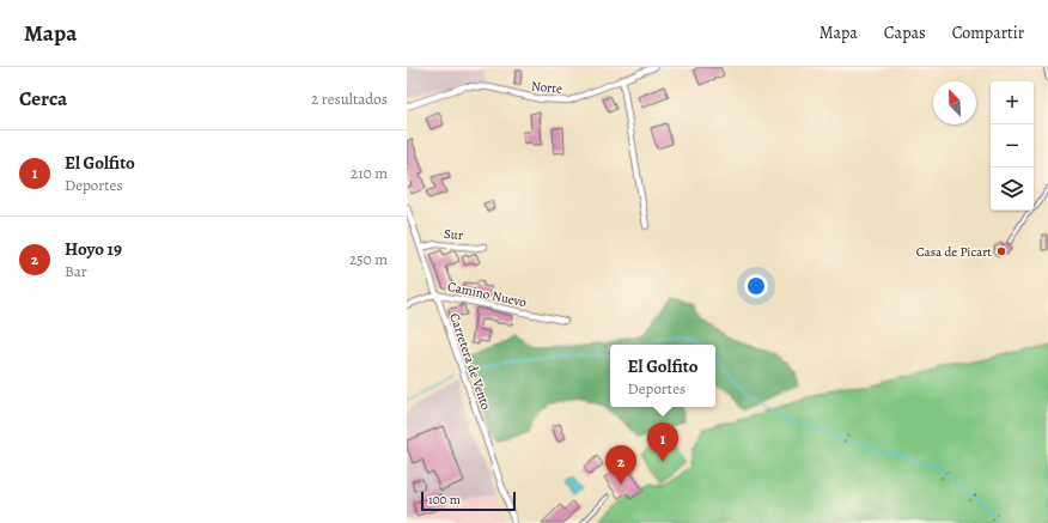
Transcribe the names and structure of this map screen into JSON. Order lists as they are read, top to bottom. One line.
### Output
{"streets":{"street":["Norte","Sur","Camino Nuevo","Carretera de Vento"]},"crossings":[["Sur","Carretera de Vento"],["Camino Nuevo","Carretera de Vento"]],"places":["Casa de Picart"],"scale_bar":"100 m","north":"top left","page":{"header":"Mapa","nav":["Mapa","Capas","Compartir"],"heading":["Cerca","2 resultados"],"map_buttons":["+","−"],"list":[{"mark":"1","name":"El Golfito","note":"Deportes","value":"210 m"},{"mark":"2","name":"Hoyo 19","note":"Bar","value":"250 m"}],"popup":["El Golfito","Deportes"],"pins":["1","2"],"scale":"100 m"}}
